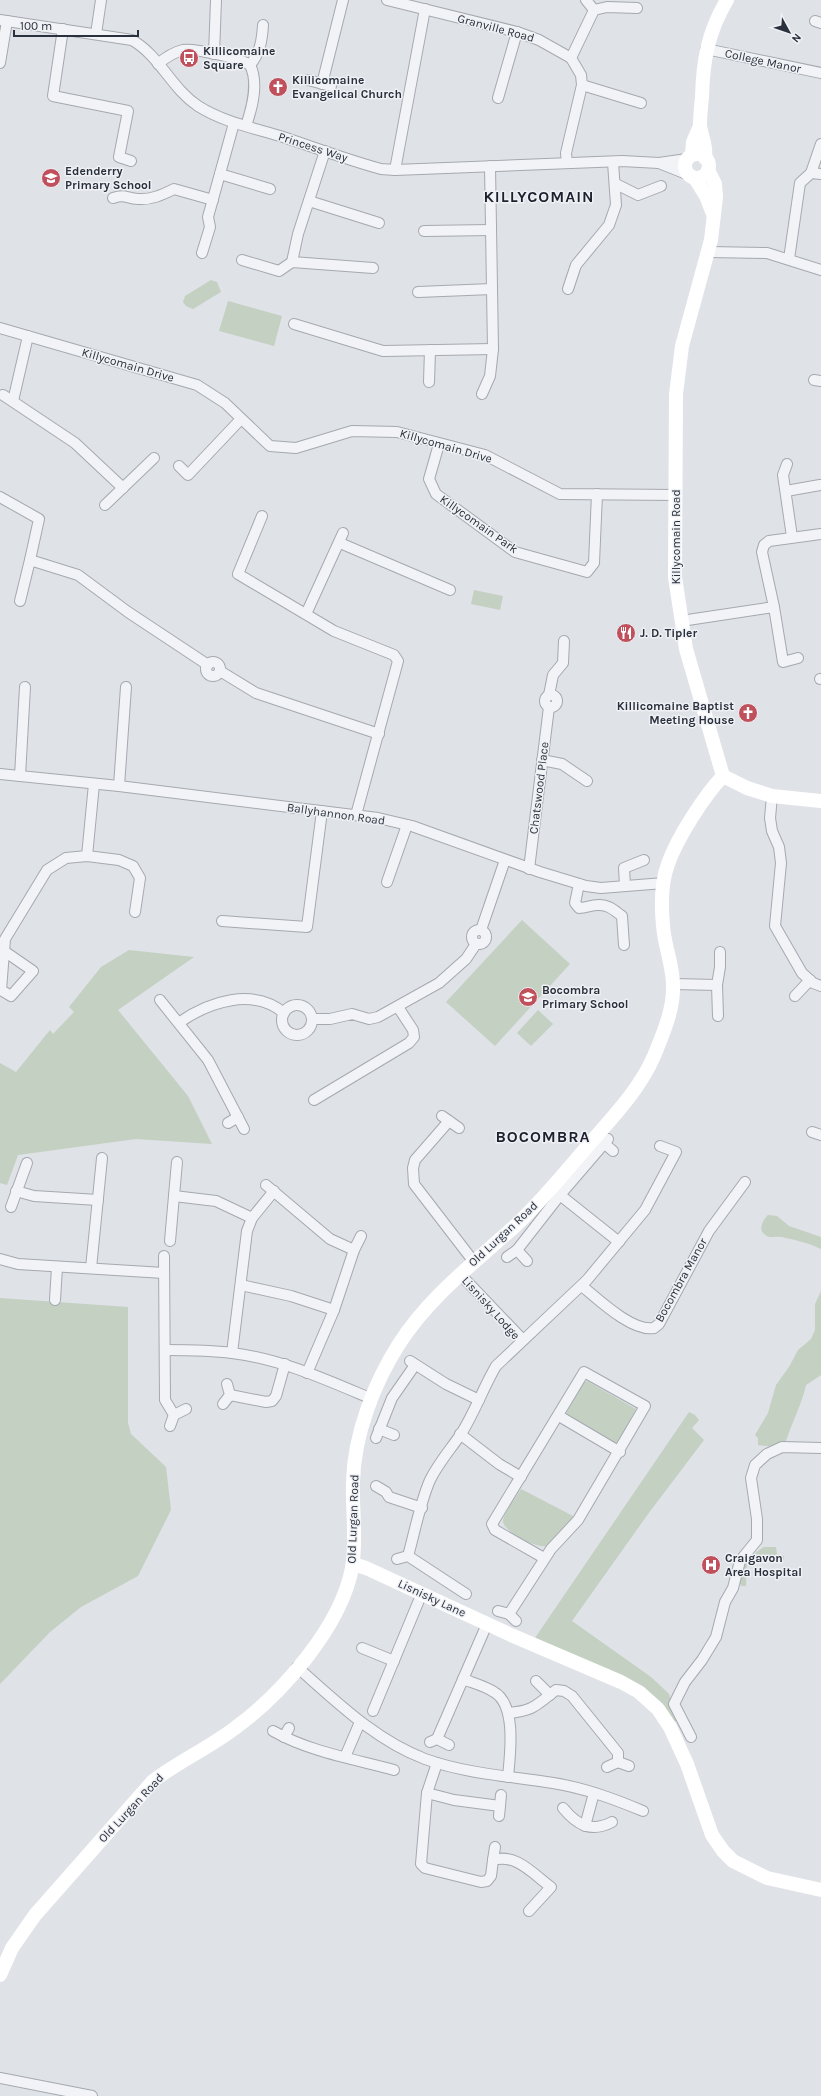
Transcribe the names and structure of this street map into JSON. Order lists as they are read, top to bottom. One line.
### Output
{"streets":{"street":["Granville Road","College Manor","Princess Way","Killycomain Drive","Killycomain Park","Killycomain Road","Chatswood Place","Ballyhannon Road","Old Lurgan Road","Bocombra Manor","Lisnisky Lodge","Lisnisky Lane"]},"crossings":[["College Manor","Killycomain Road"],["Princess Way","Killycomain Road"],["Killycomain Drive","Killycomain Park"],["Killycomain Drive","Killycomain Road"],["Chatswood Place","Ballyhannon Road"],["Old Lurgan Road","Lisnisky Lodge"],["Old Lurgan Road","Lisnisky Lane"]],"districts":["KILLYCOMAIN","BOCOMBRA"],"places":{"bus stop":["Killicomaine Square"],"church":["Killicomaine Evangelical Church","Killicomaine Baptist Meeting House"],"school or university":["Edenderry Primary School","Bocombra Primary School"],"restaurant":["J. D. Tipler"],"hospital":["Craigavon Area Hospital"]},"scale_bar":"100 m","north":"bottom right"}
